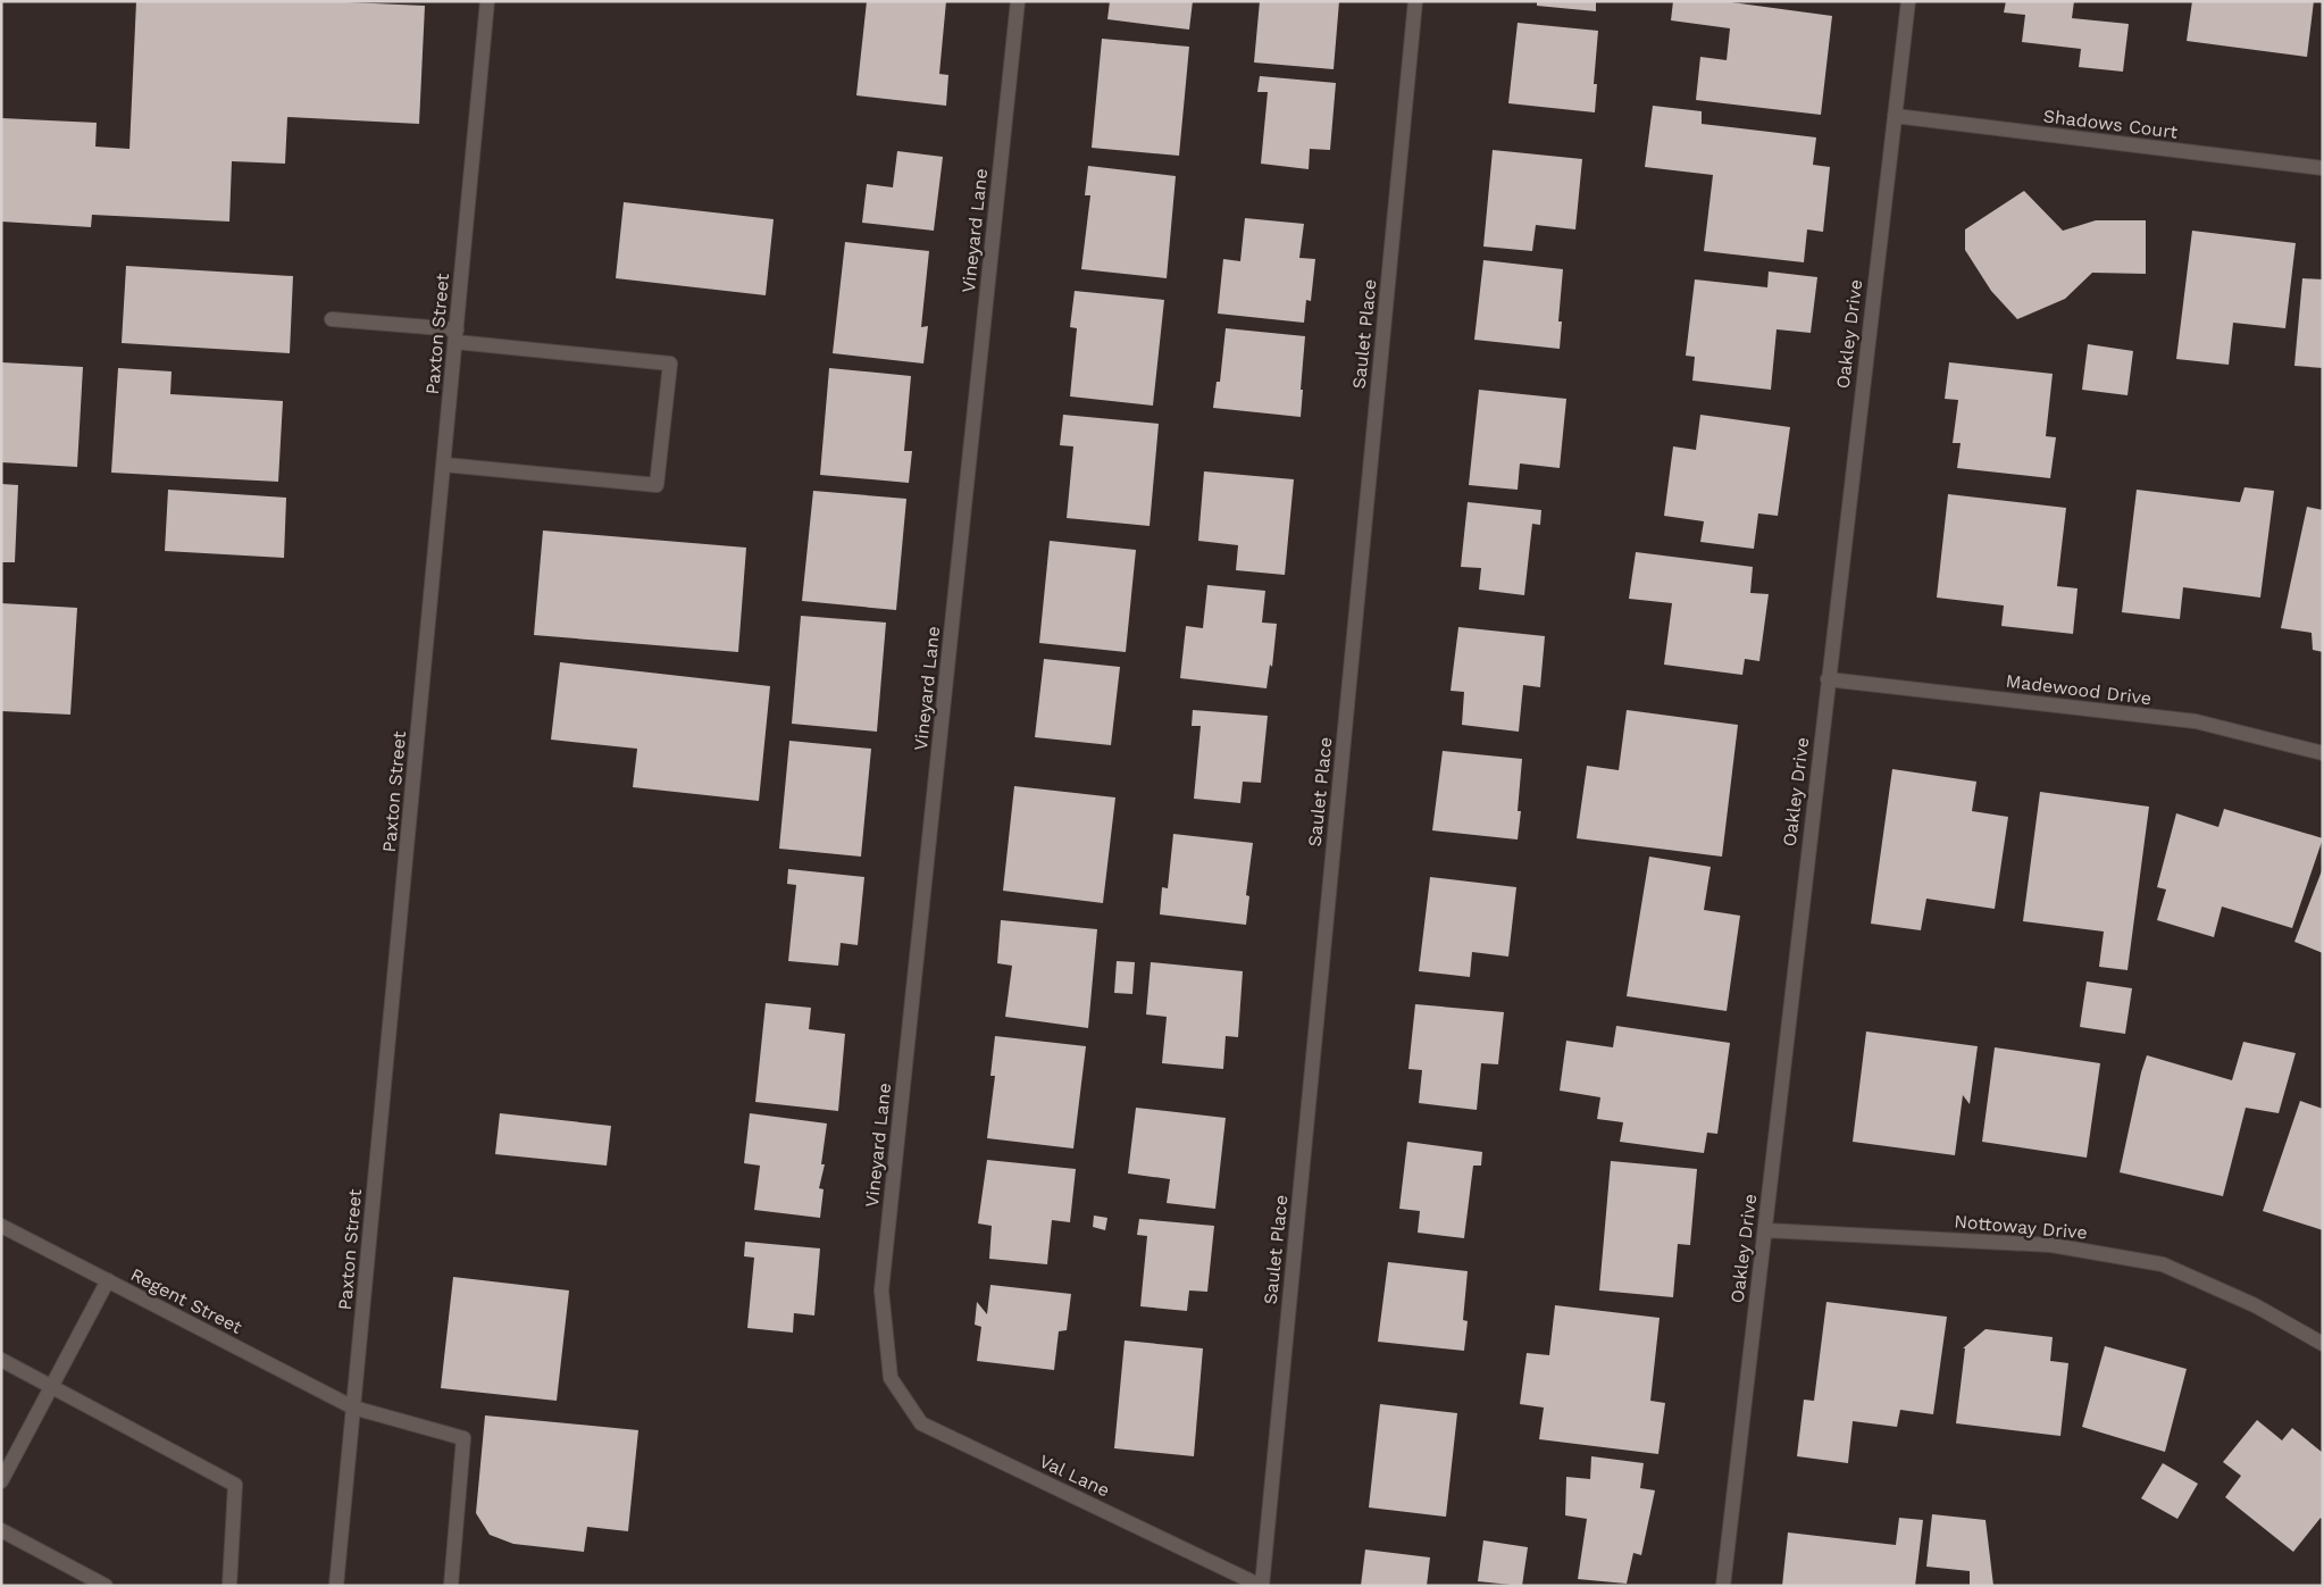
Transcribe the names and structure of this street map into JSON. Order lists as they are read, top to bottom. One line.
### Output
{"streets":{"street":["Shadows Court","Vineyard Lane","Paxton Street","Saulet Place","Oakley Drive","Madewood Drive","Nottoway Drive","Regent Street","Val Lane"]},"crossings":[["Shadows Court","Oakley Drive"],["Vineyard Lane","Val Lane"],["Paxton Street","Regent Street"],["Saulet Place","Val Lane"],["Oakley Drive","Madewood Drive"],["Oakley Drive","Nottoway Drive"]]}
